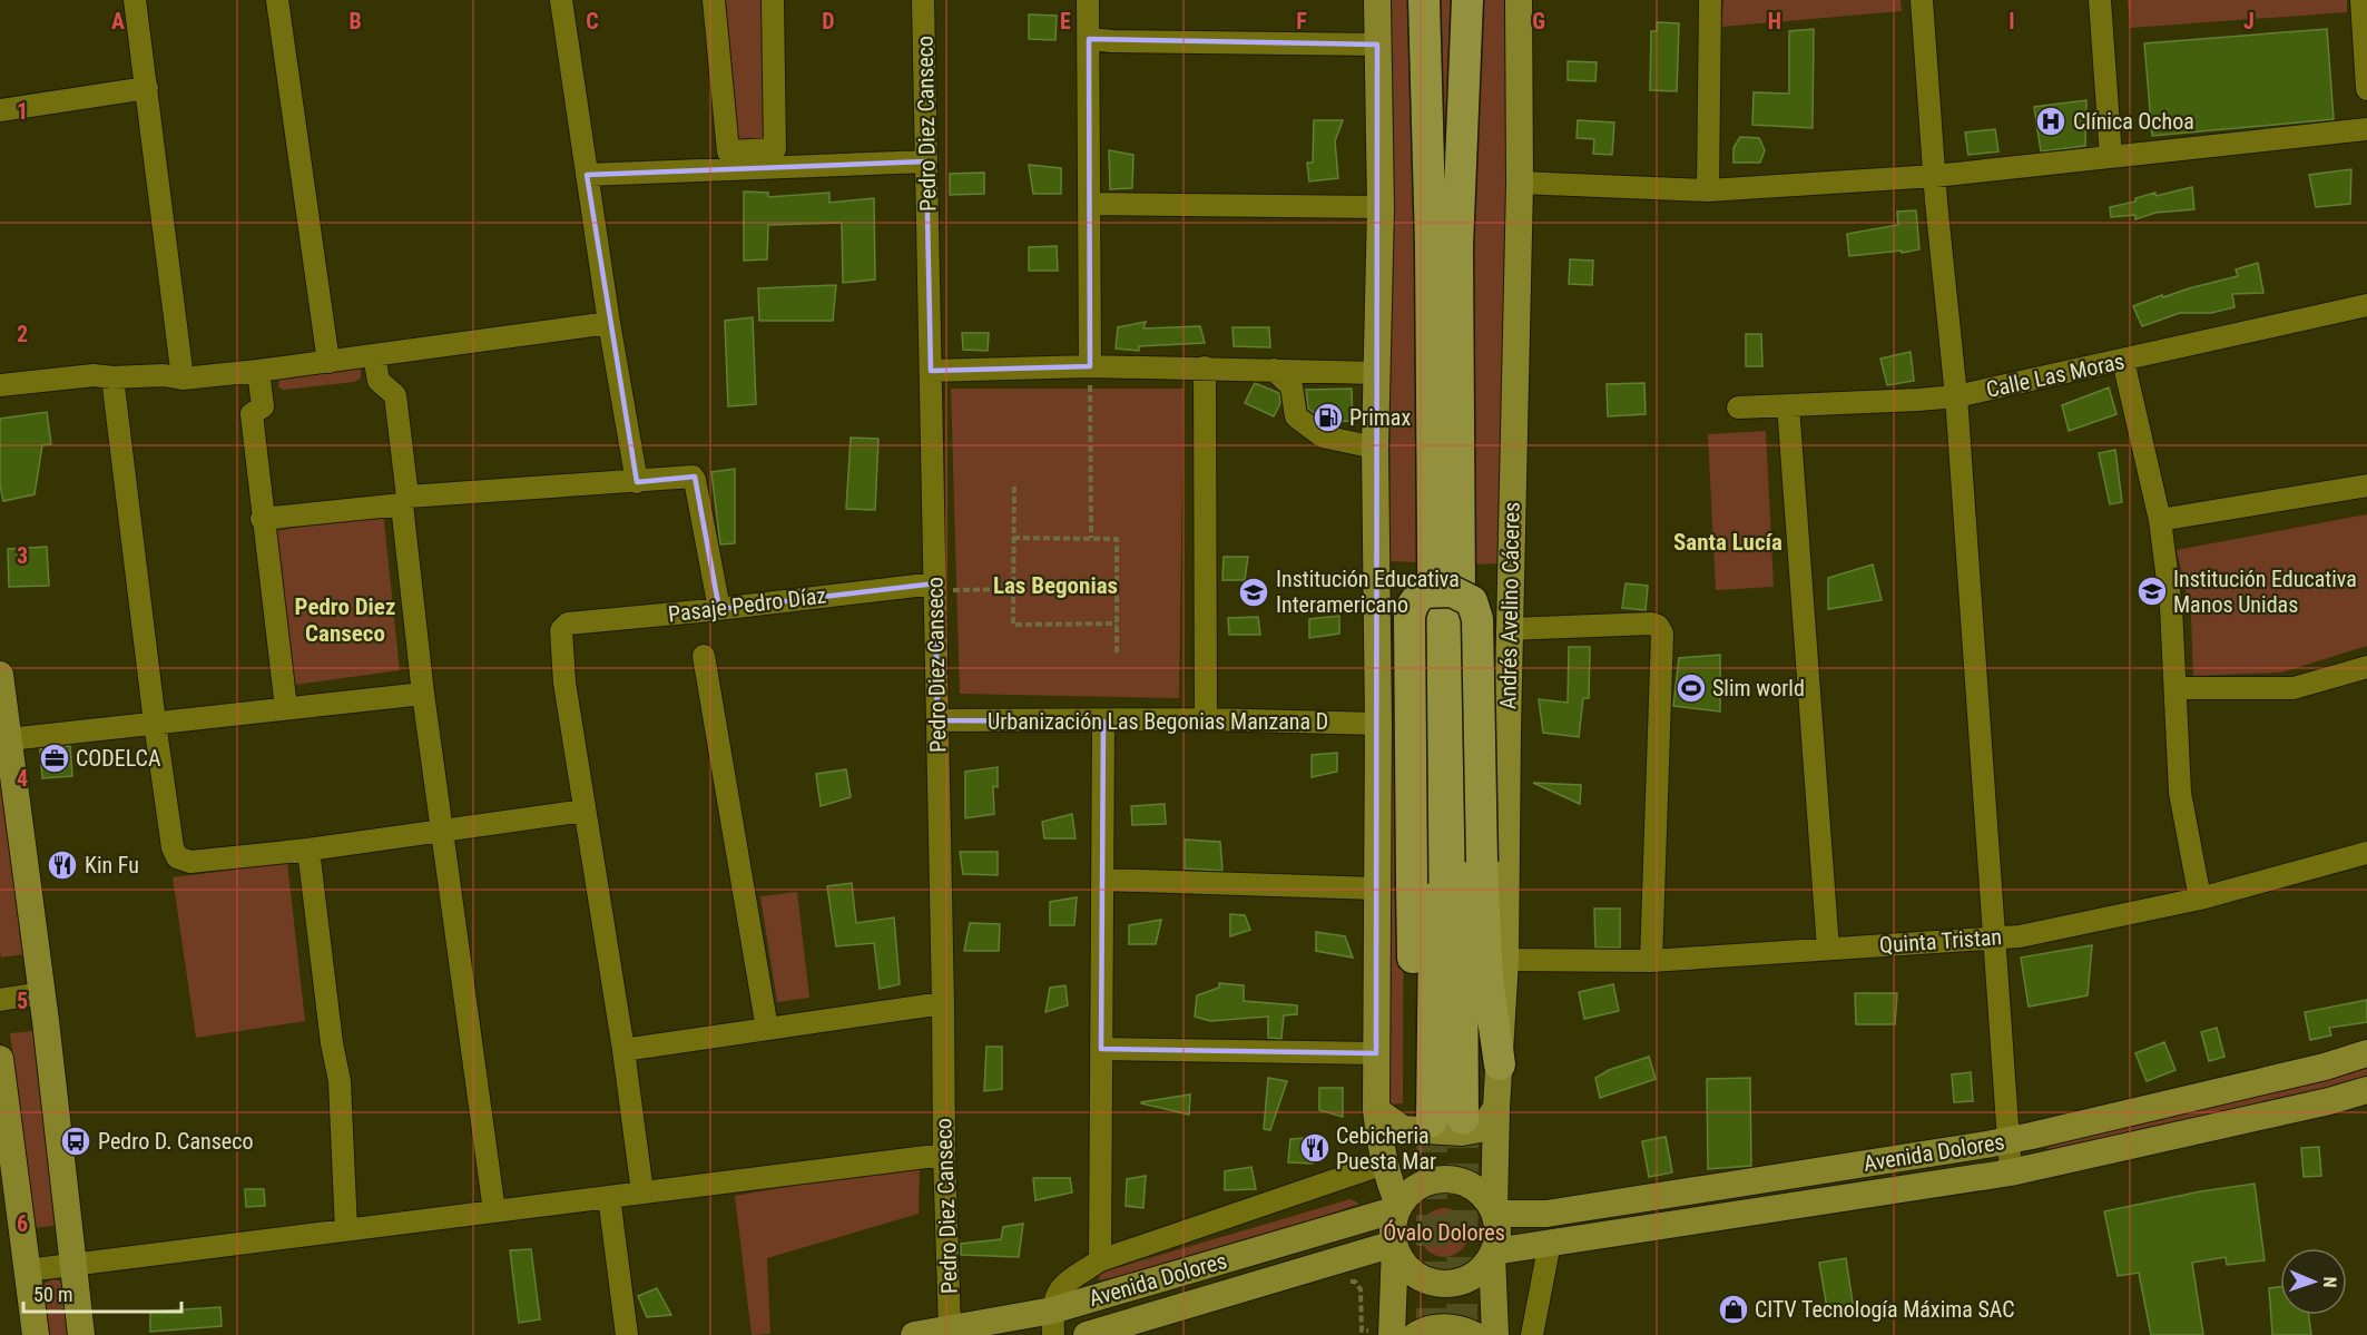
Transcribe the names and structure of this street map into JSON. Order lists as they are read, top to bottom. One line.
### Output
{"streets":{"main road":["Andrés Avelino Cáceres","Avenida Dolores"],"street":["Pedro Diez Canseco","Calle Las Moras","Pasaje Pedro Díaz","Urbanización Las Begonias Manzana D","Quinta Tristan"]},"crossings":[["Pedro Diez Canseco","Pasaje Pedro Díaz"],["Pedro Diez Canseco","Urbanización Las Begonias Manzana D"],["Pedro Diez Canseco","Avenida Dolores"],["Andrés Avelino Cáceres","Quinta Tristan"],["Andrés Avelino Cáceres","Avenida Dolores"]],"districts":["Santa Lucía","Las Begonias","Pedro Diez Canseco"],"parks":["Óvalo Dolores"],"places":{"hospital":["Clínica Ochoa"],"fuel station":["Primax"],"school or university":["Institución Educativa Manos Unidas","Institución Educativa Interamericano"],"sports":["Slim world"],"office":["CODELCA"],"restaurant":["Kin Fu","Cebicheria Puesta Mar"],"bus stop":["Pedro D. Canseco"],"shop":["CITV Tecnología Máxima SAC"]},"scale_bar":"50 m","north":"right","grid":{"columns":["A","B","C","D","E","F","G","H","I","J"],"rows":["1","2","3","4","5","6"]}}
